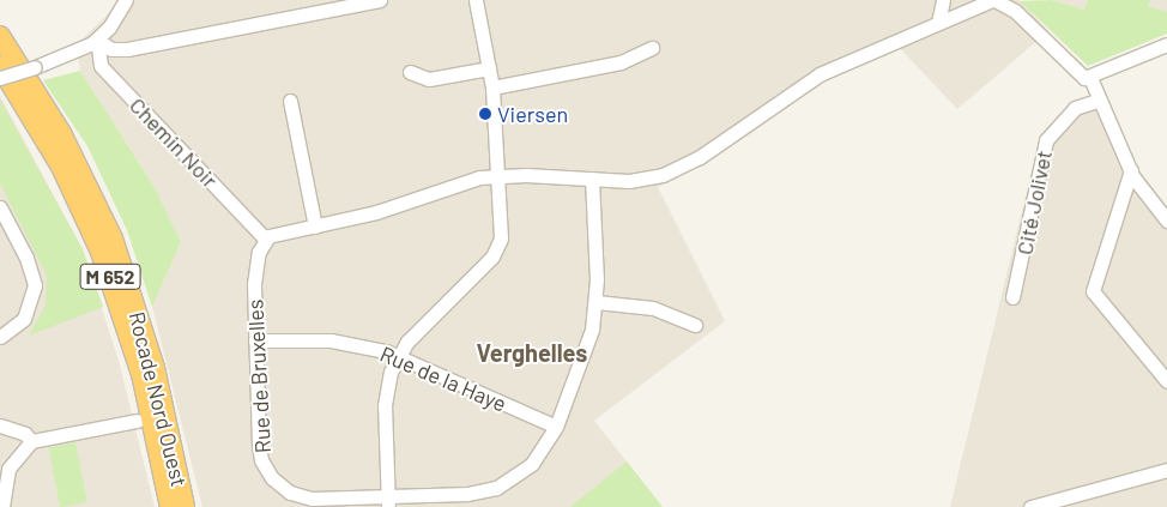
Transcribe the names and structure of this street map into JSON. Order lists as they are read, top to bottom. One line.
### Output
{"streets":{"highway":["M 652","Rocade Nord Ouest"],"street":["Chemin Noir","Cité Jolivet","Rue de Bruxelles","Rue de la Haye"]},"crossings":[["Chemin Noir","Rue de Bruxelles"],["Rue de Bruxelles","Rue de la Haye"]],"districts":["Verghelles"],"places":["Viersen"]}
